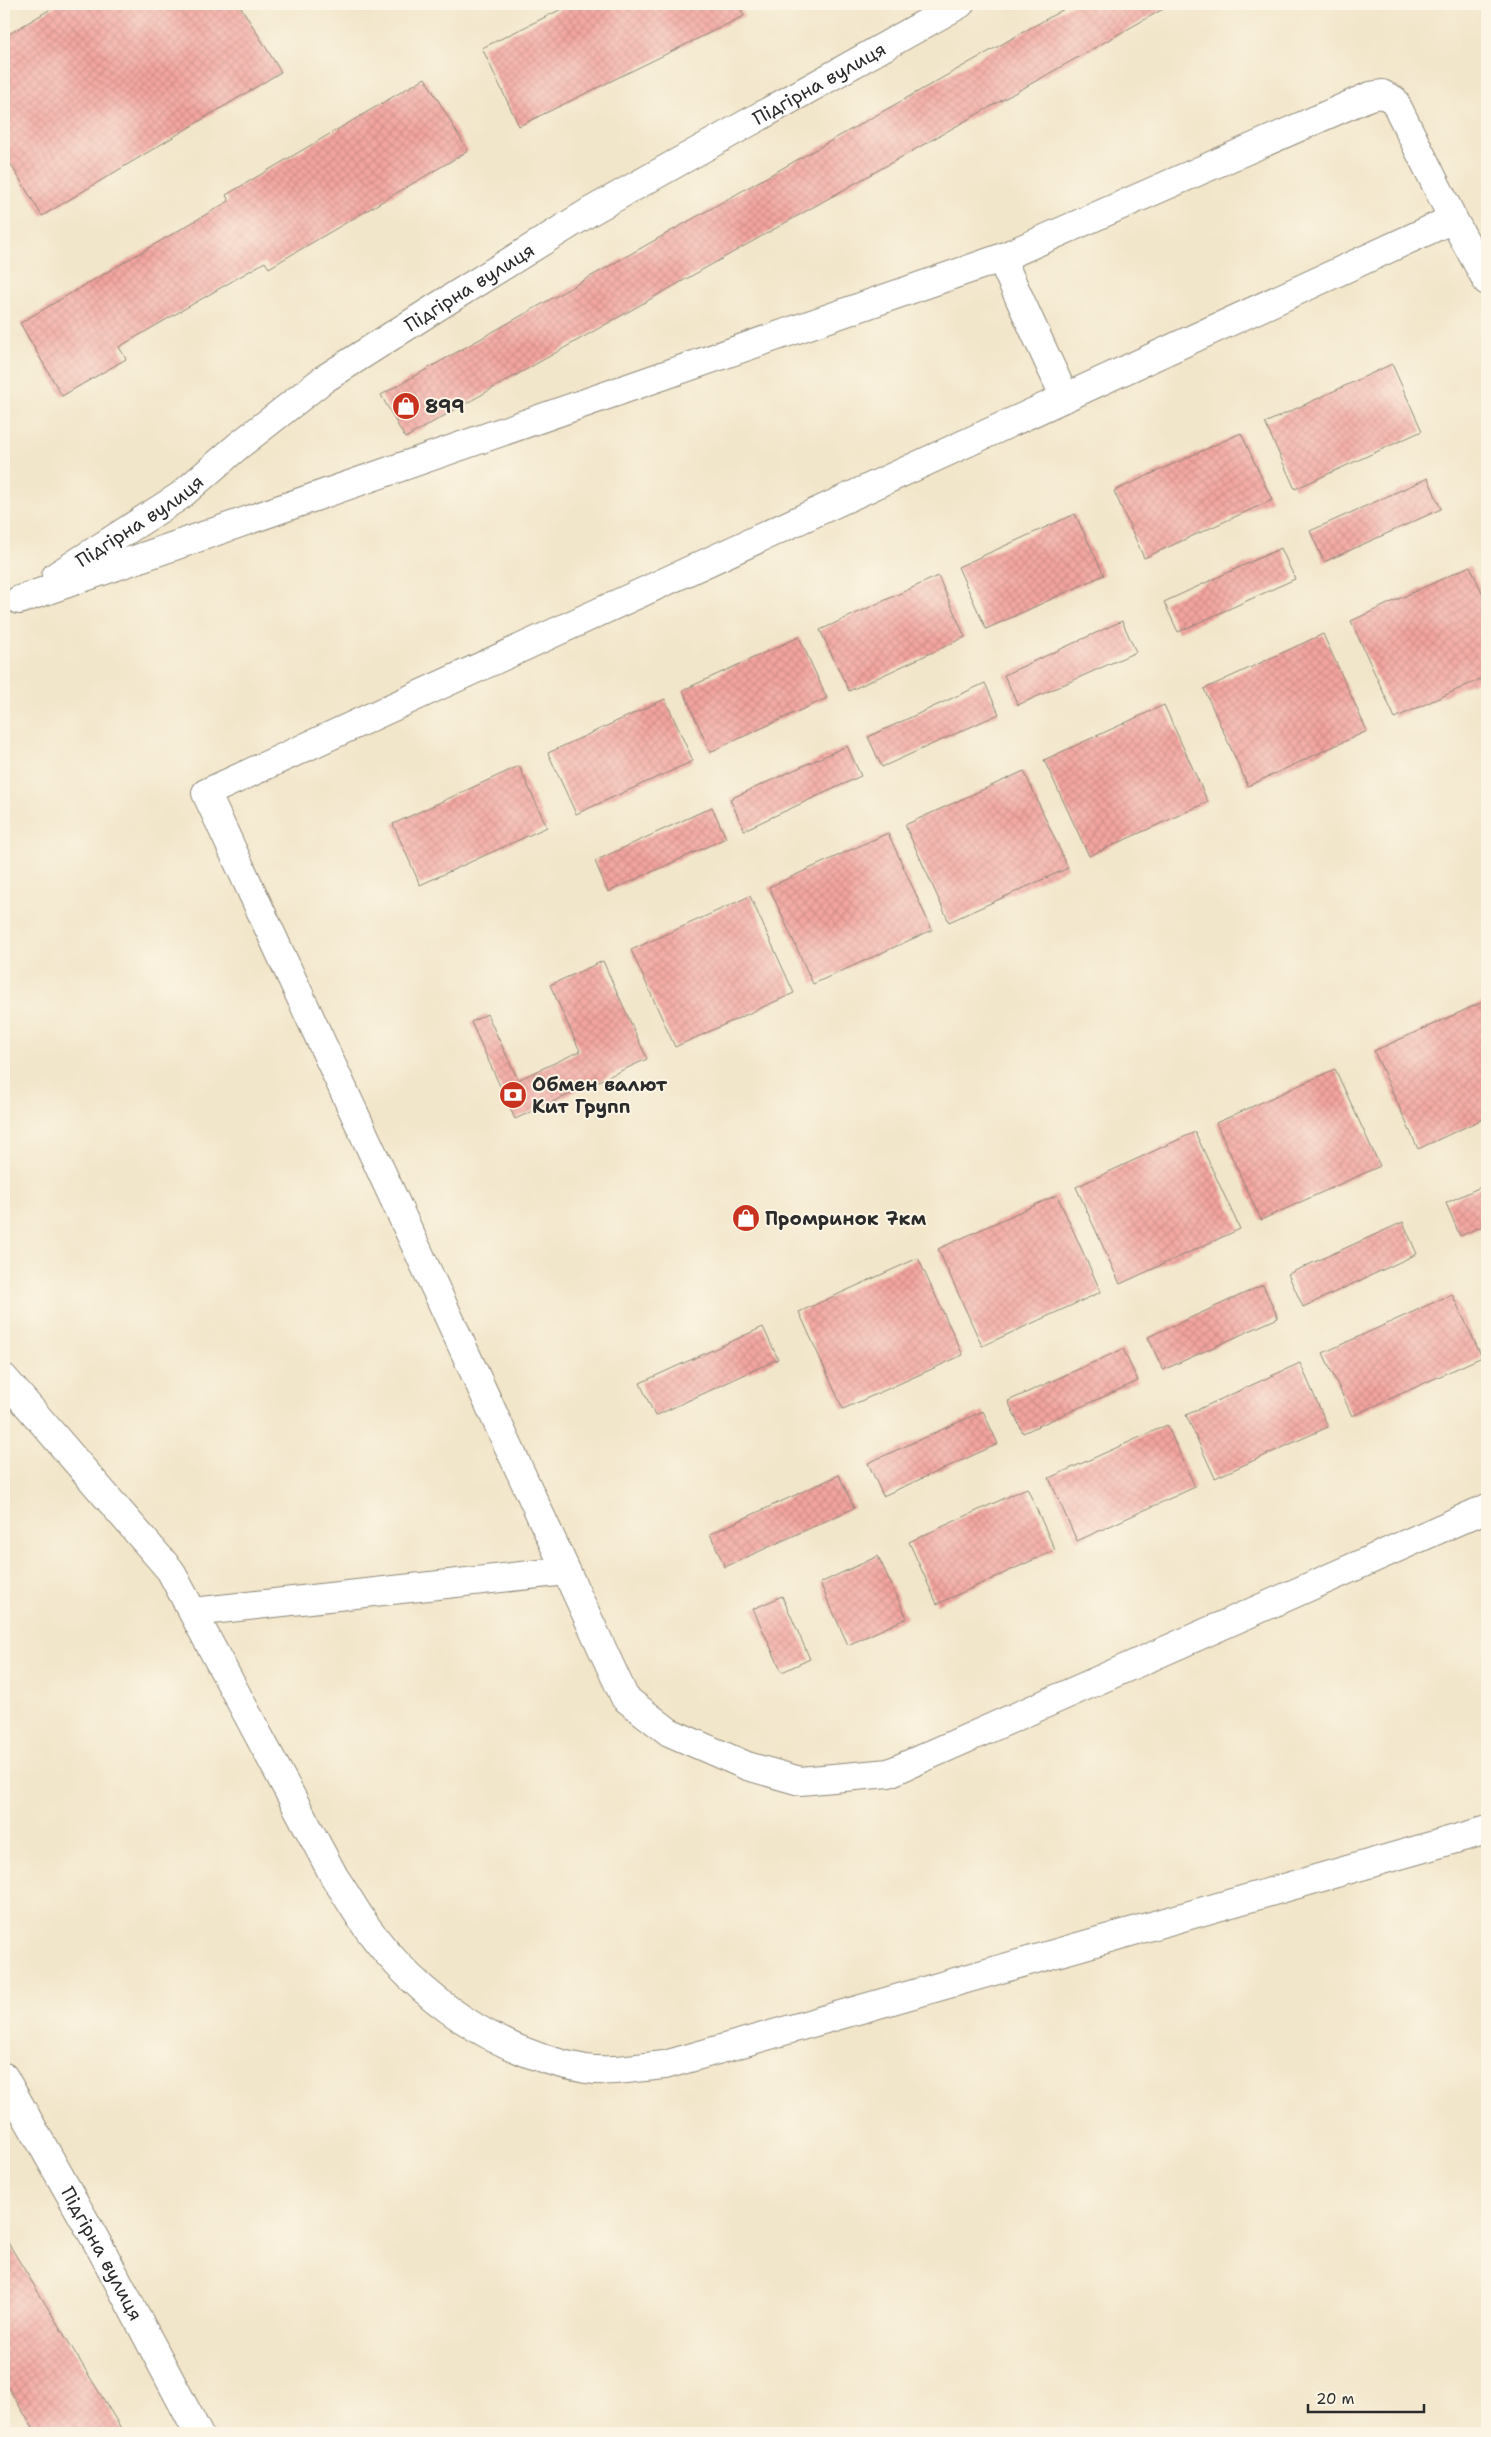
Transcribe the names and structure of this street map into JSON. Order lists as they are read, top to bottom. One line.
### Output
{"streets":{"street":["Підгірна вулиця"]},"places":{"shop":["899","Промринок 7км"],"bank":["Обмен валют Кит Групп"]},"scale_bar":"20 m"}
